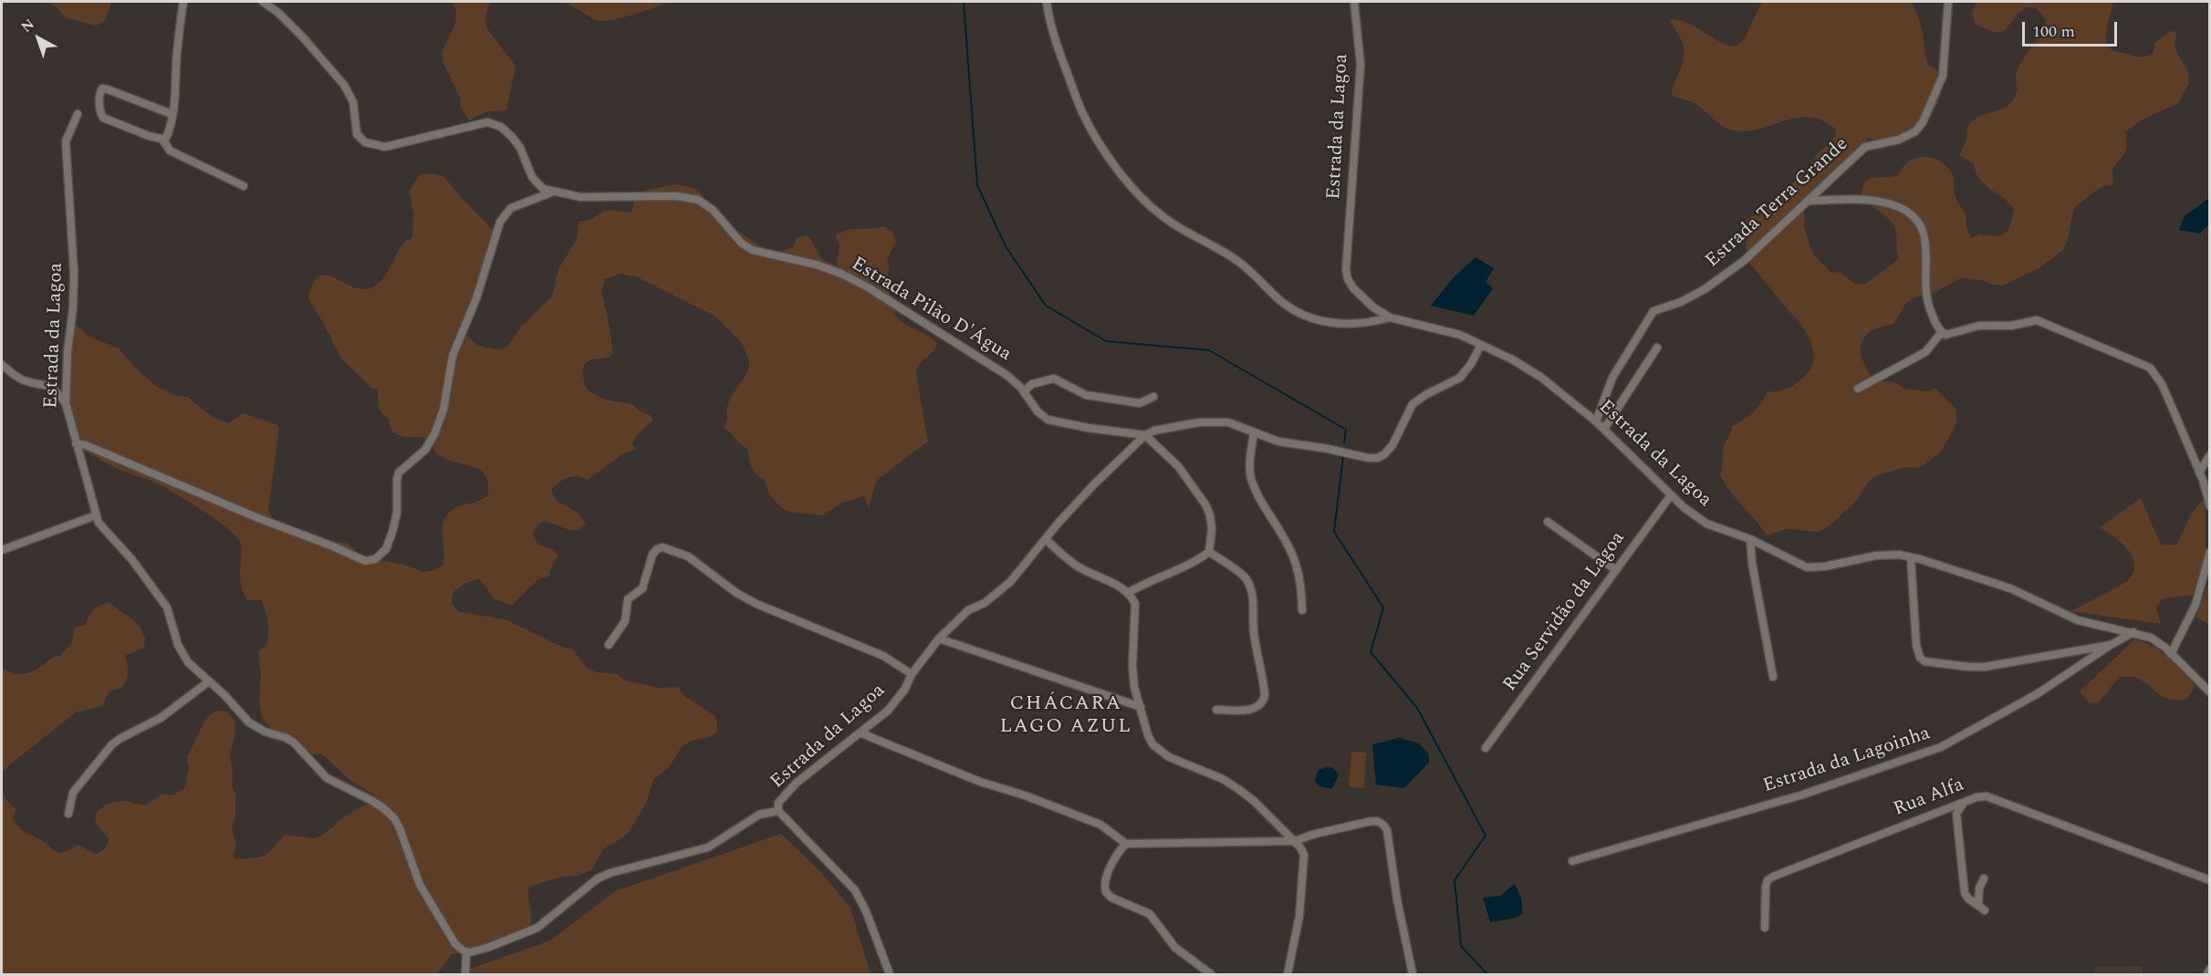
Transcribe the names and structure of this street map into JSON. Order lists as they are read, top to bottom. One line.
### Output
{"streets":{"street":["Estrada da Lagoa","Estrada Terra Grande","Estrada Pilão D'Água","Rua Servidão da Lagoa","Estrada da Lagoinha","Rua Alfa"]},"crossings":[["Estrada da Lagoa","Estrada Terra Grande"],["Estrada da Lagoa","Estrada Pilão D'Água"],["Estrada da Lagoa","Rua Servidão da Lagoa"]],"districts":["CHÁCARA LAGO AZUL"],"scale_bar":"100 m","north":"top left"}
